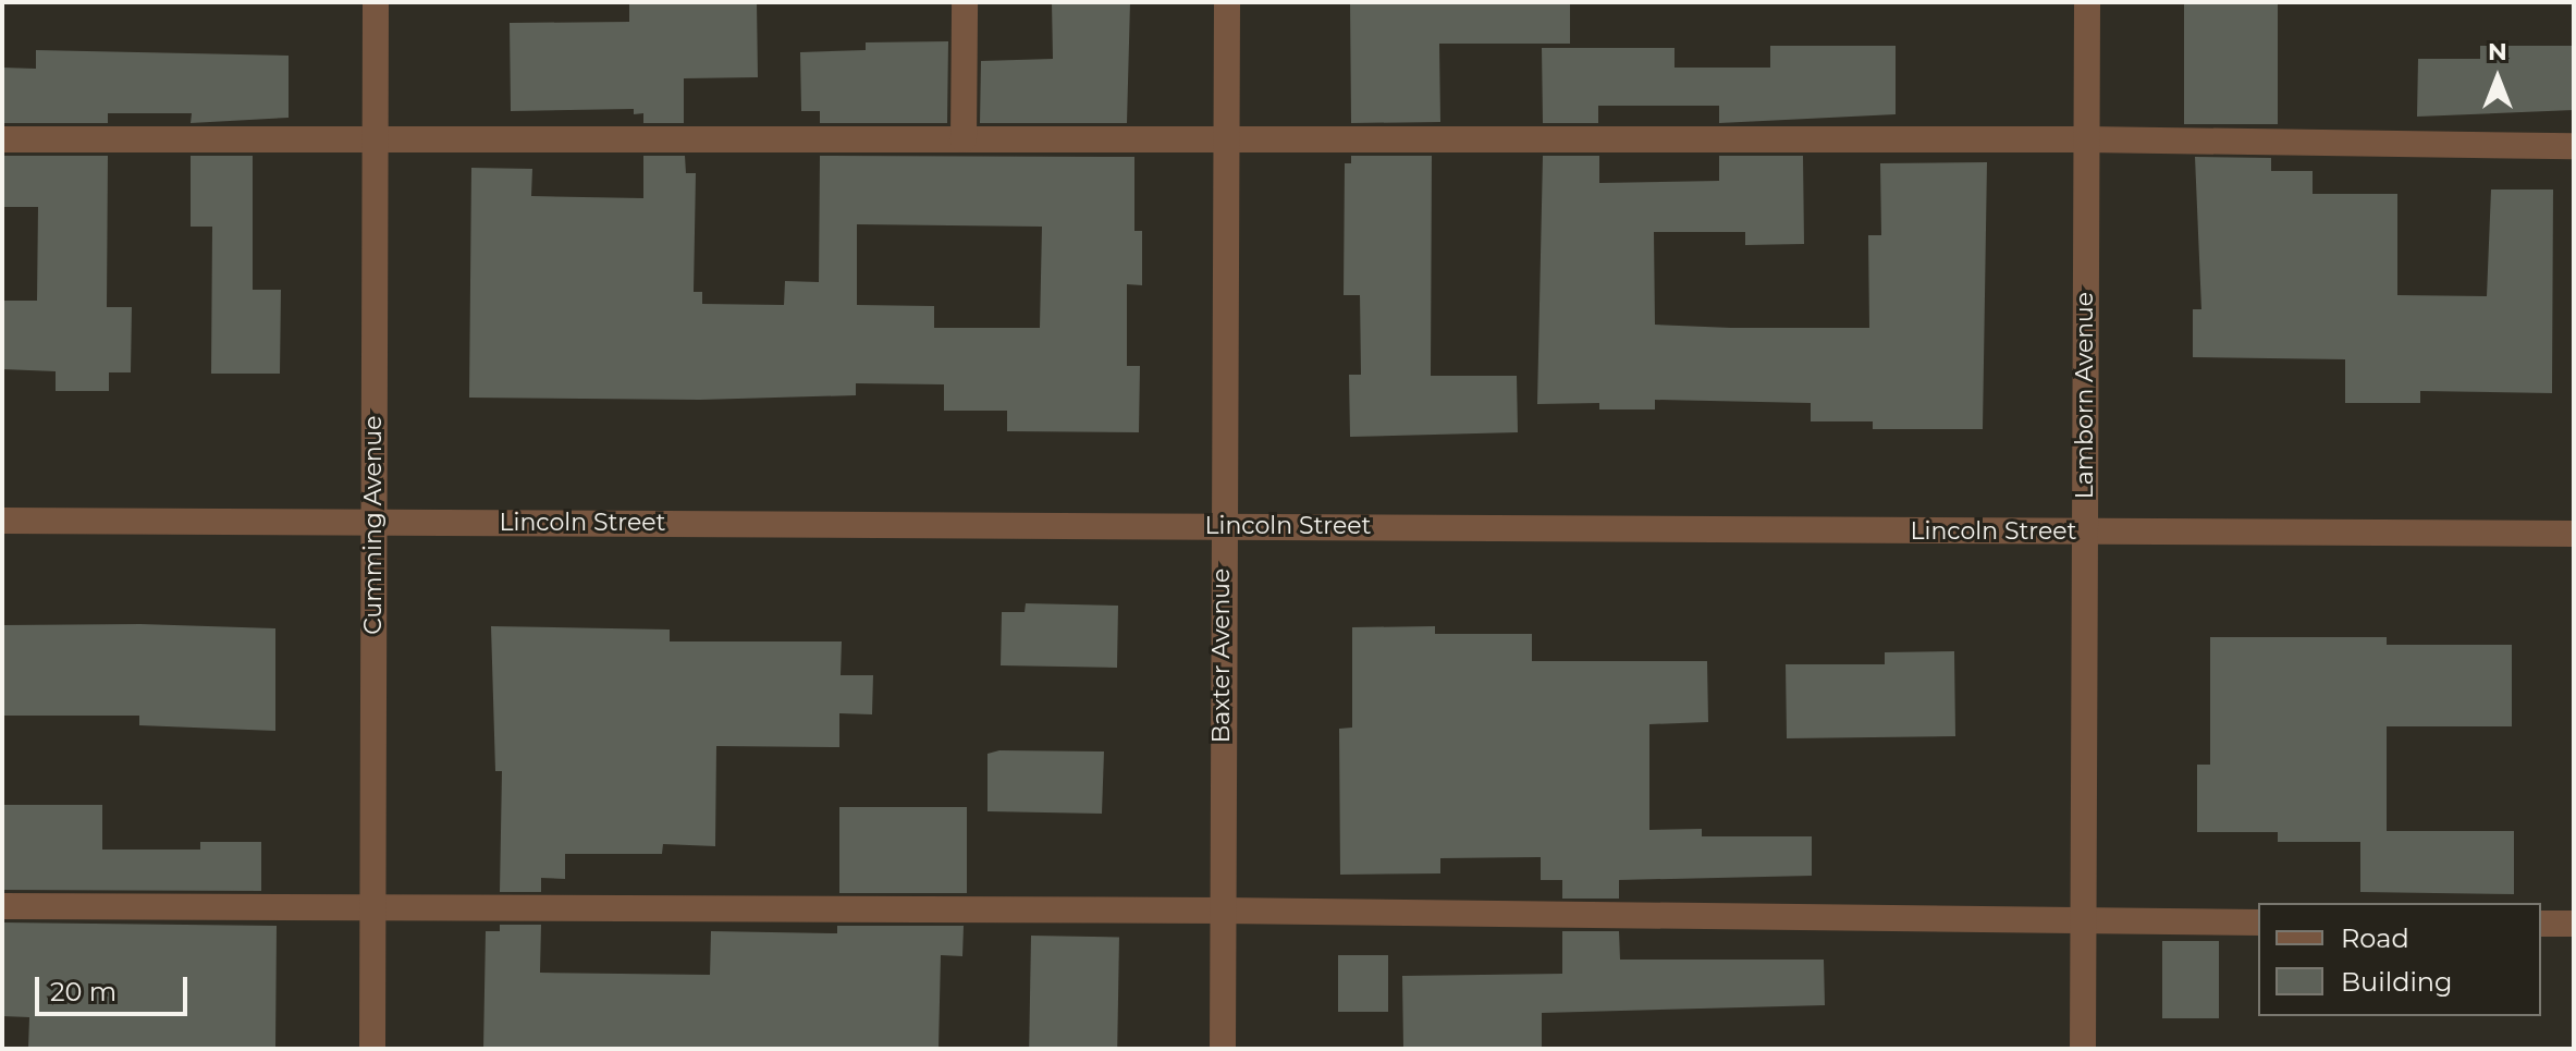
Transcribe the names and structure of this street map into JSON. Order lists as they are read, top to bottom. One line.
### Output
{"streets":{"street":["Lamborn Avenue","Lincoln Street","Cumming Avenue","Baxter Avenue"]},"crossings":[["Lamborn Avenue","Lincoln Street"],["Lincoln Street","Cumming Avenue"],["Lincoln Street","Baxter Avenue"]],"legend":["Road","Building"],"scale_bar":"20 m","north":"top"}
